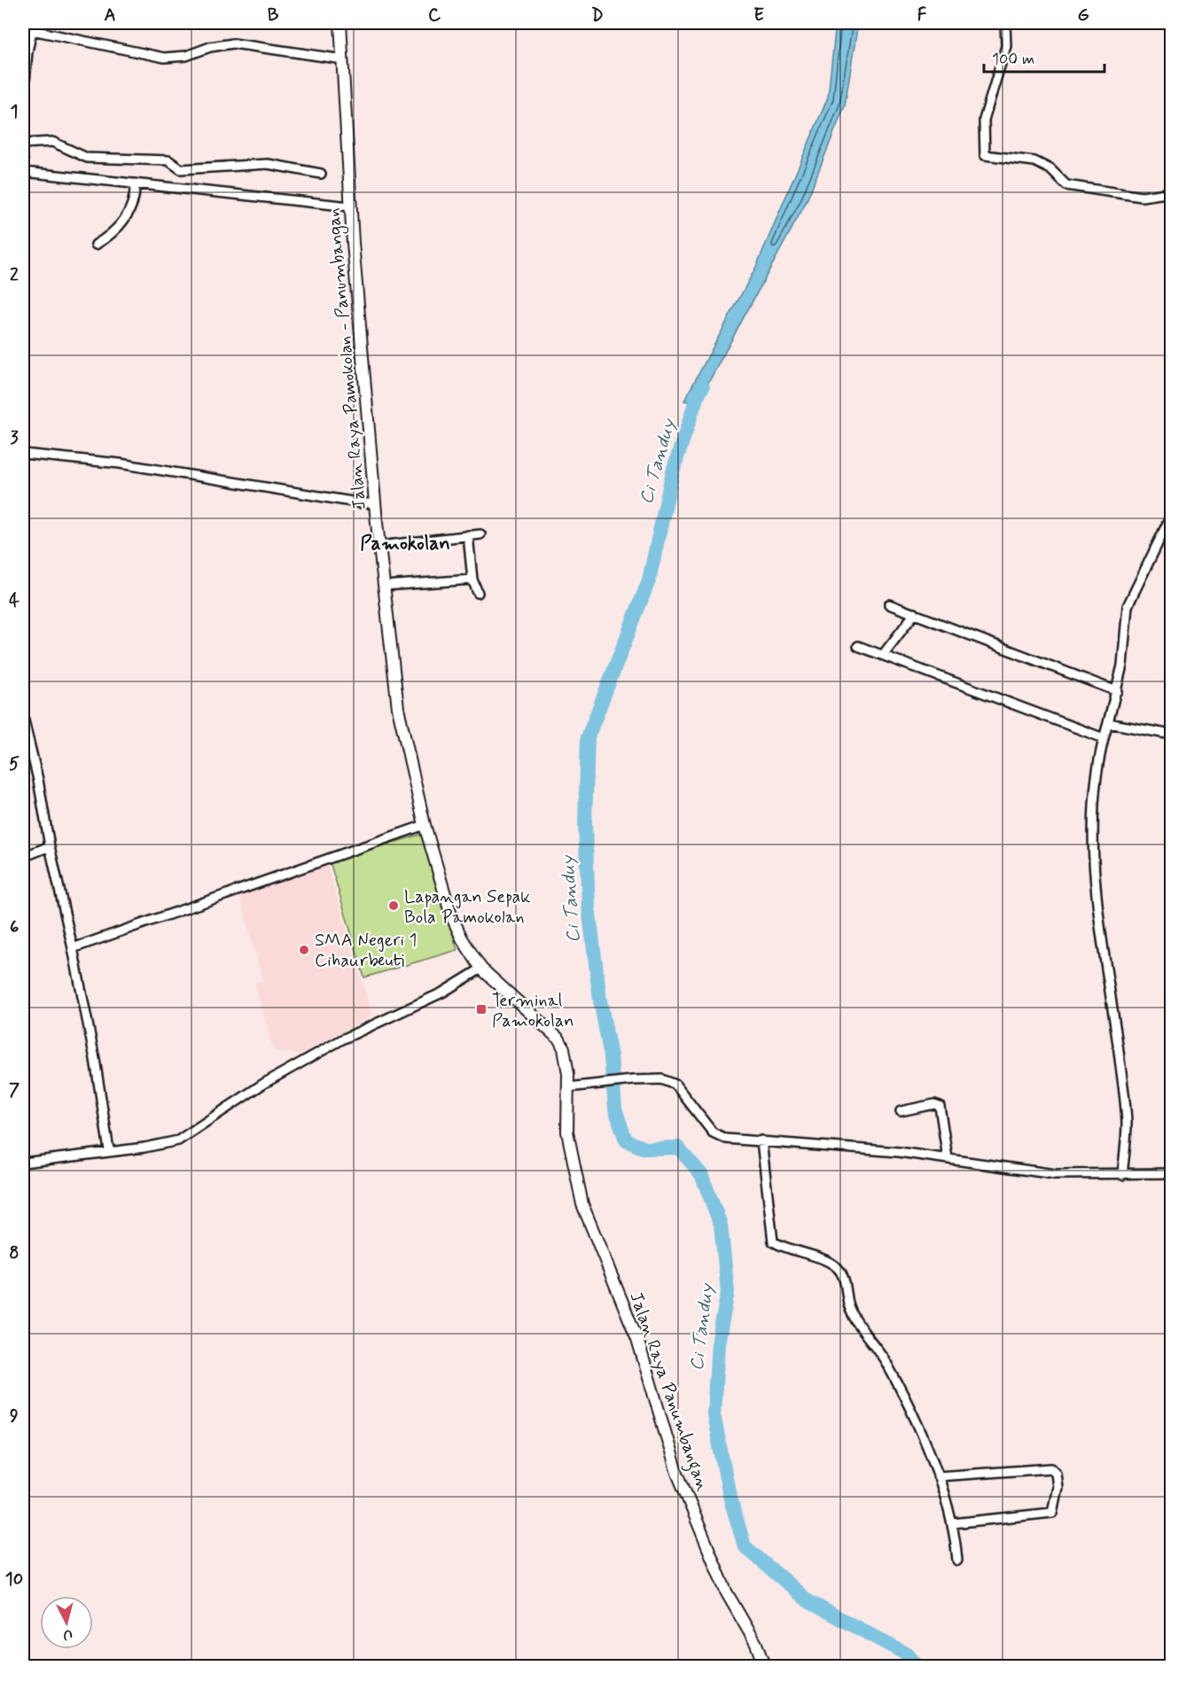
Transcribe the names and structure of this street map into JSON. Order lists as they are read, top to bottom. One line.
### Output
{"streets":{"main road":["Jalan Raya Pamokolan - Panumbangan","Jalan Raya Panumbangan"]},"crossings":[["Jalan Raya Pamokolan - Panumbangan","Jalan Raya Panumbangan"]],"districts":["Pamokolan"],"water":["Ci Tanduy"],"places":{"other":["Lapangan Sepak Bola Pamokolan","SMA Negeri 1 Cihaurbeuti"],"transit":["Terminal Pamokolan"]},"scale_bar":"100 m","north":"bottom","grid":{"columns":["A","B","C","D","E","F","G"],"rows":["1","2","3","4","5","6","7","8","9","10"]}}
